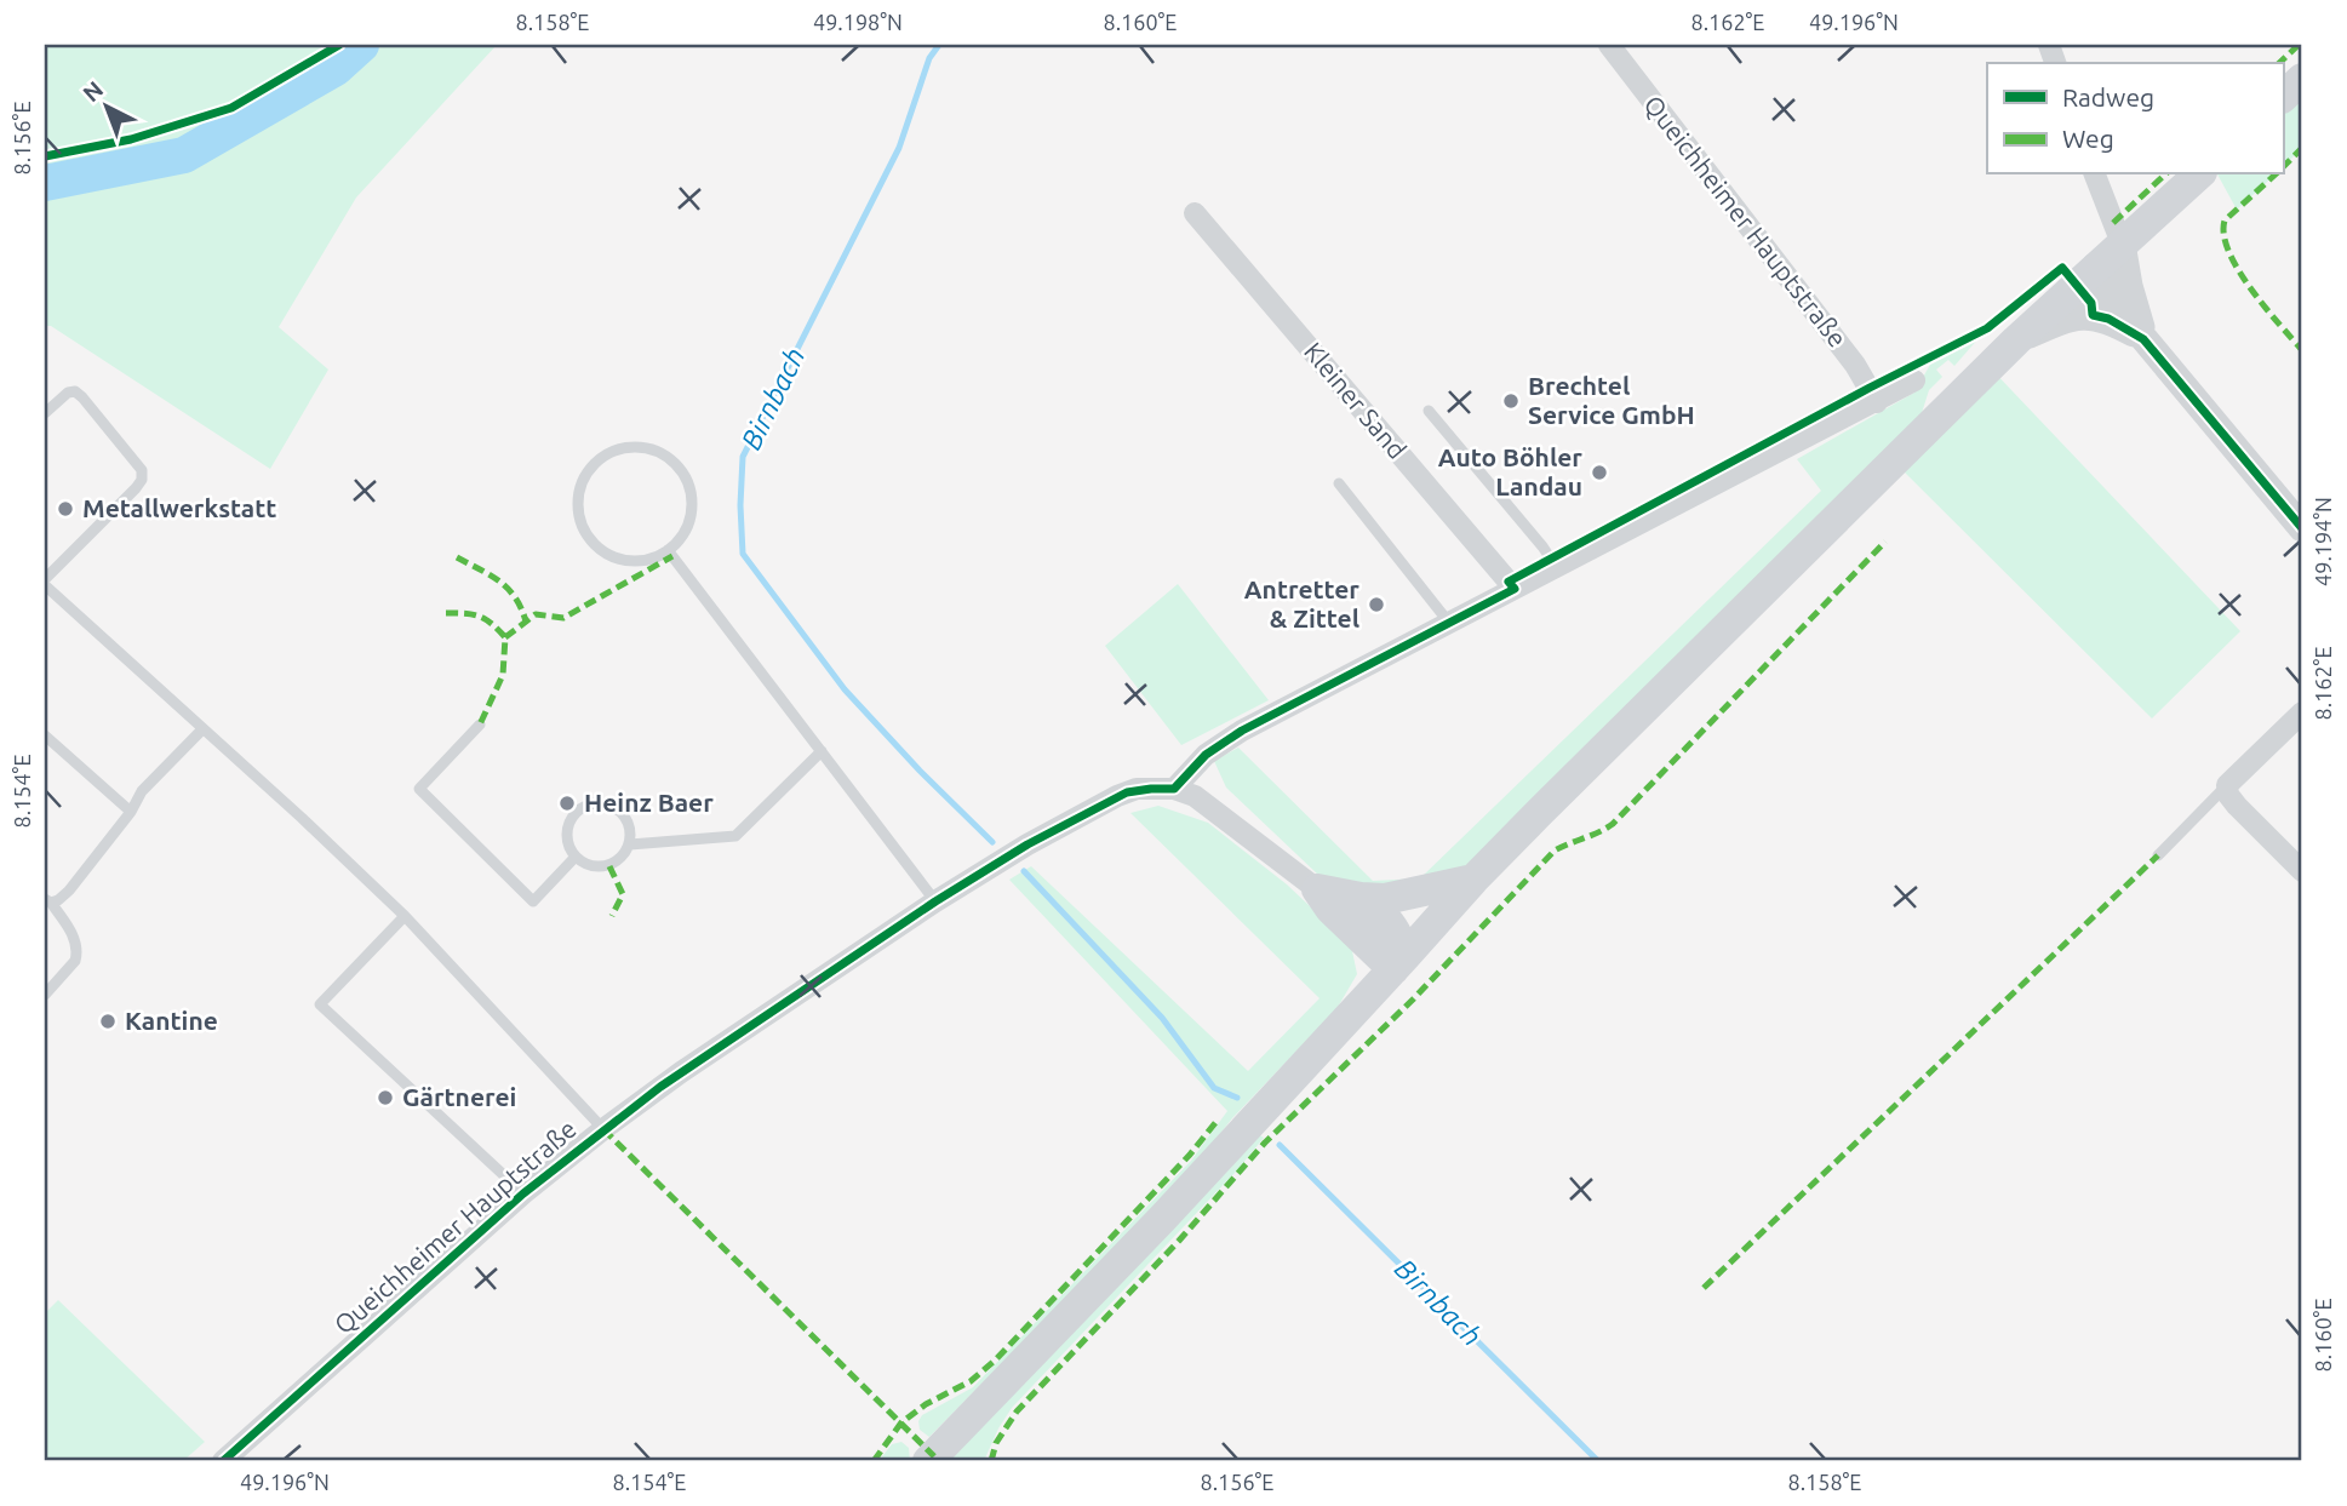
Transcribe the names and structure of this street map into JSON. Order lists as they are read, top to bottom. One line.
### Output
{"streets":{"street":["Queichheimer Hauptstraße","Kleiner Sand"]},"water":["Birnbach"],"places":["Brechtel Service GmbH","Auto Böhler Landau","Metallwerkstatt","Antretter & Zittel","Heinz Baer","Kantine","Gärtnerei"],"legend":["Radweg","Weg"],"north":"top left","coordinates":["8.158°E","49.198°N","8.160°E","8.162°E","49.196°N","8.156°E","49.194°N","8.154°E"]}
